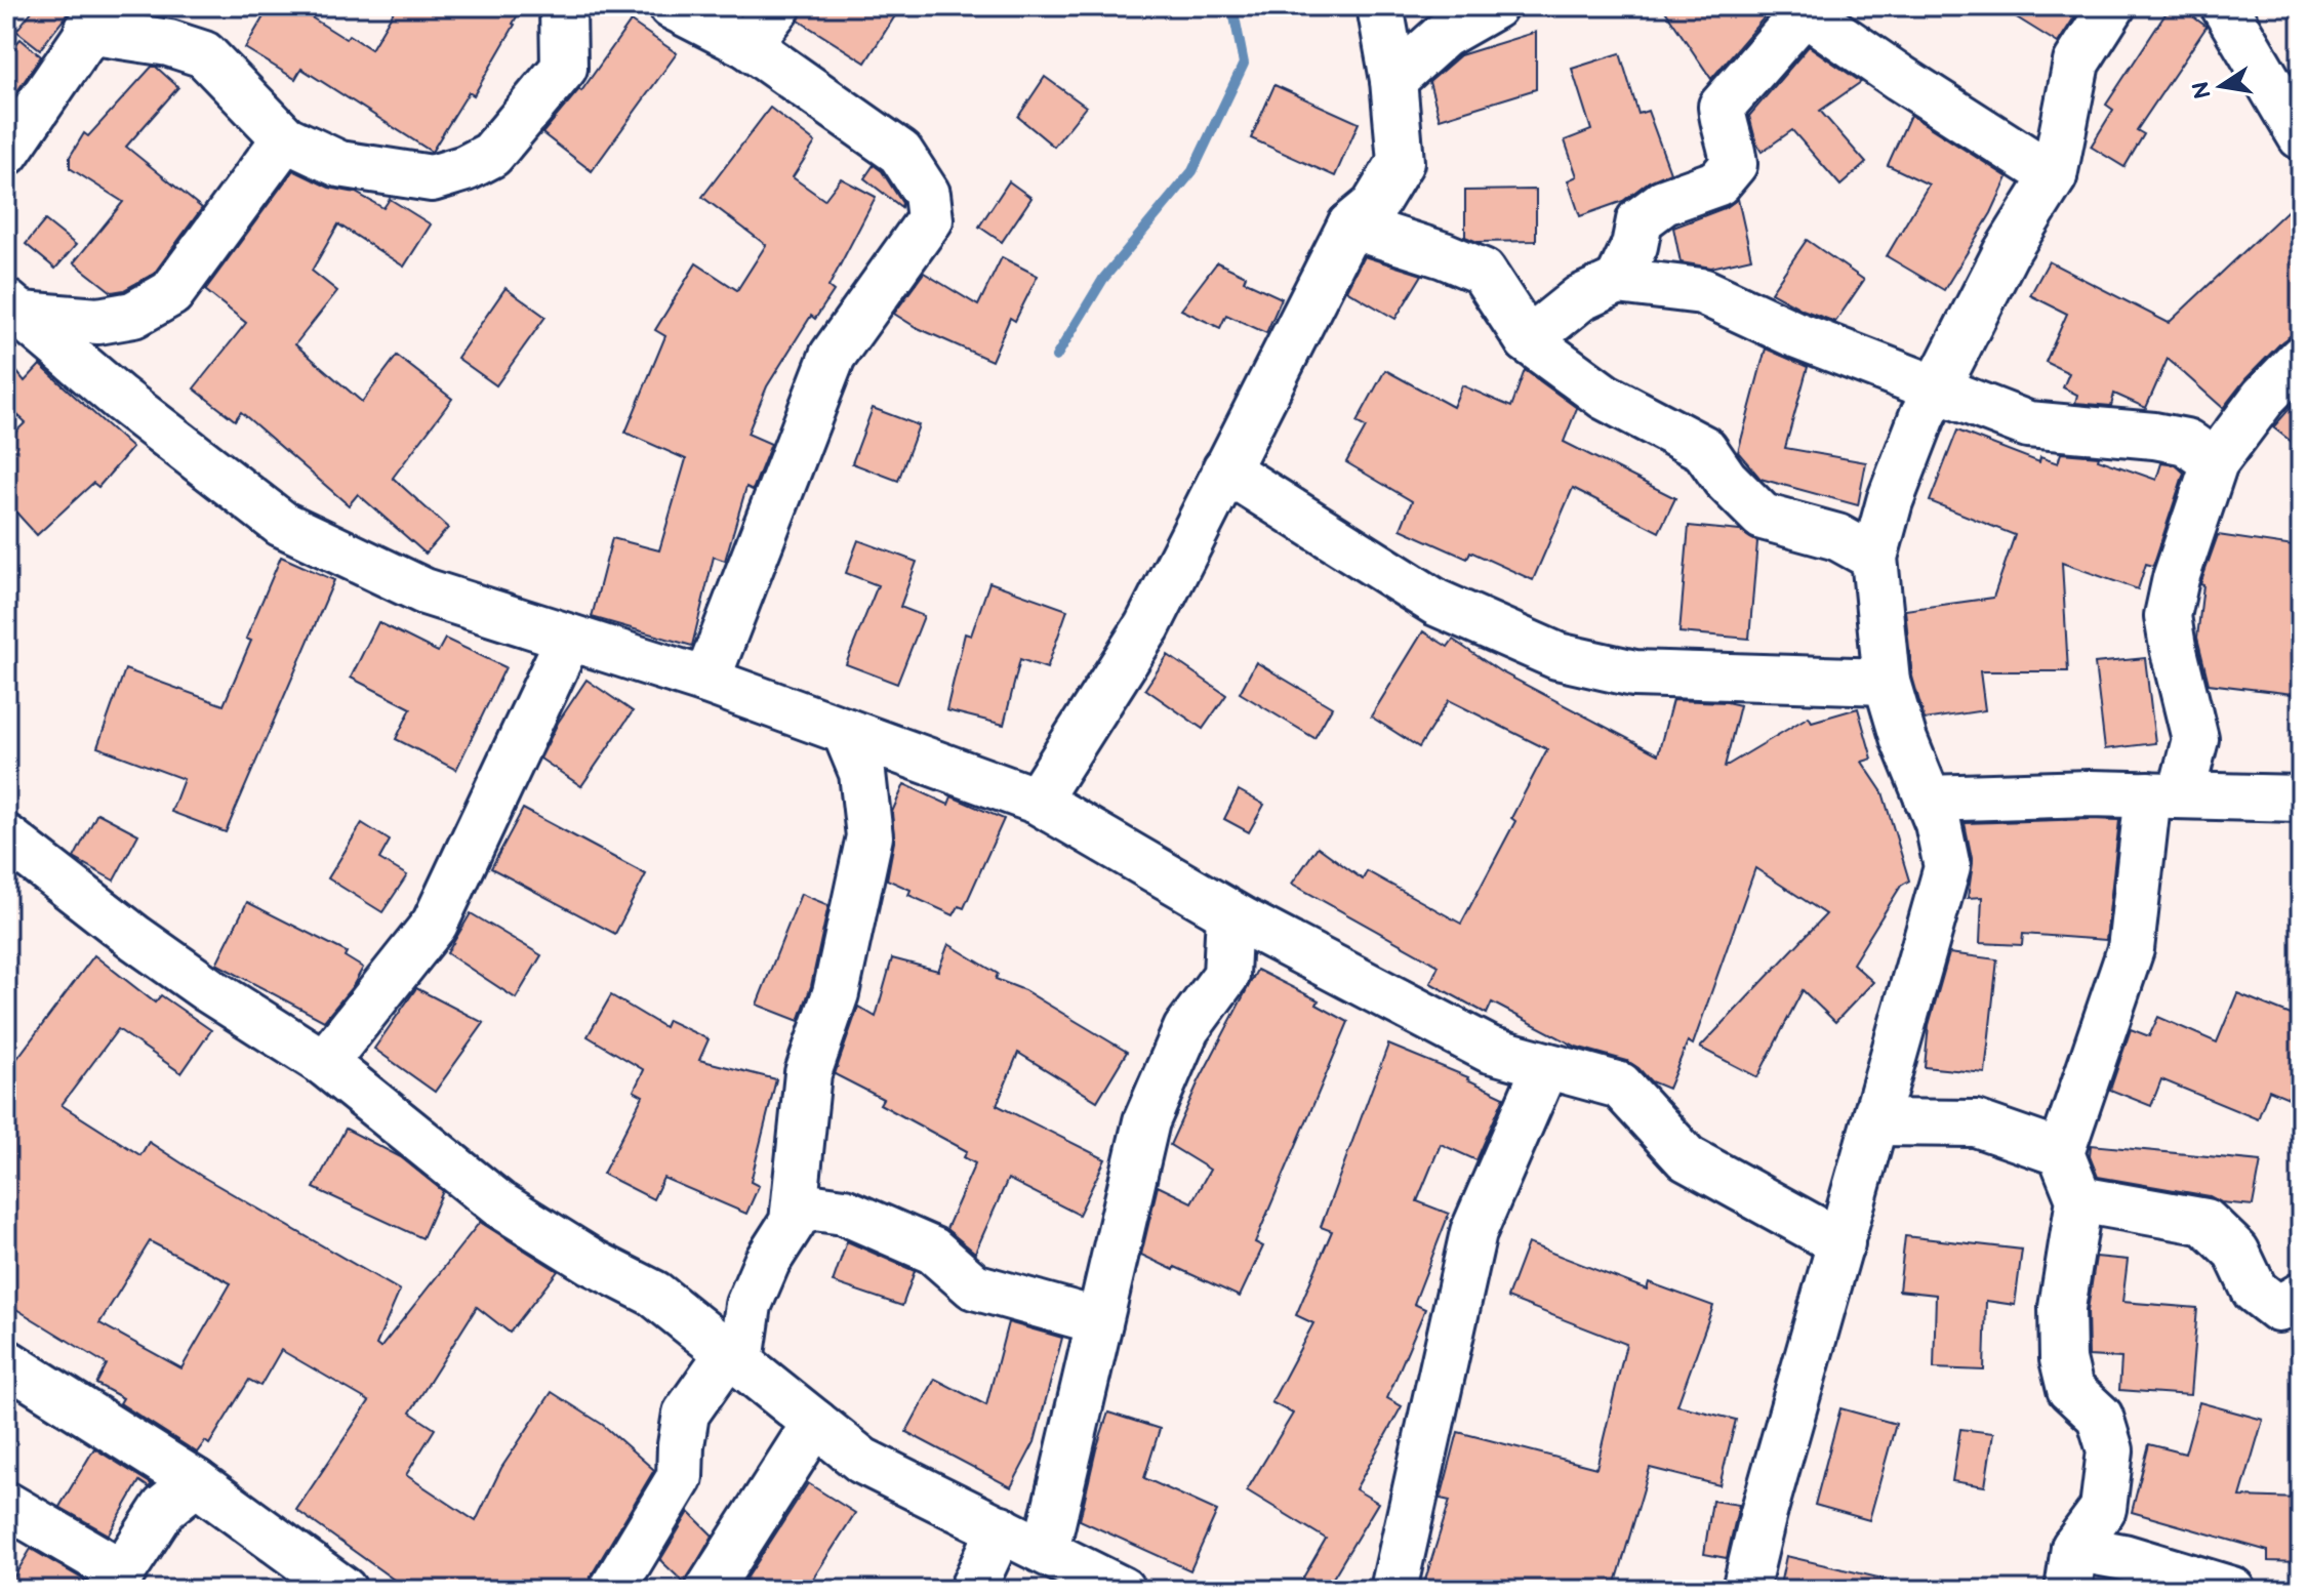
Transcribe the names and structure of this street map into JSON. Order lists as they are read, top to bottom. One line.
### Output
{"north":"left"}
